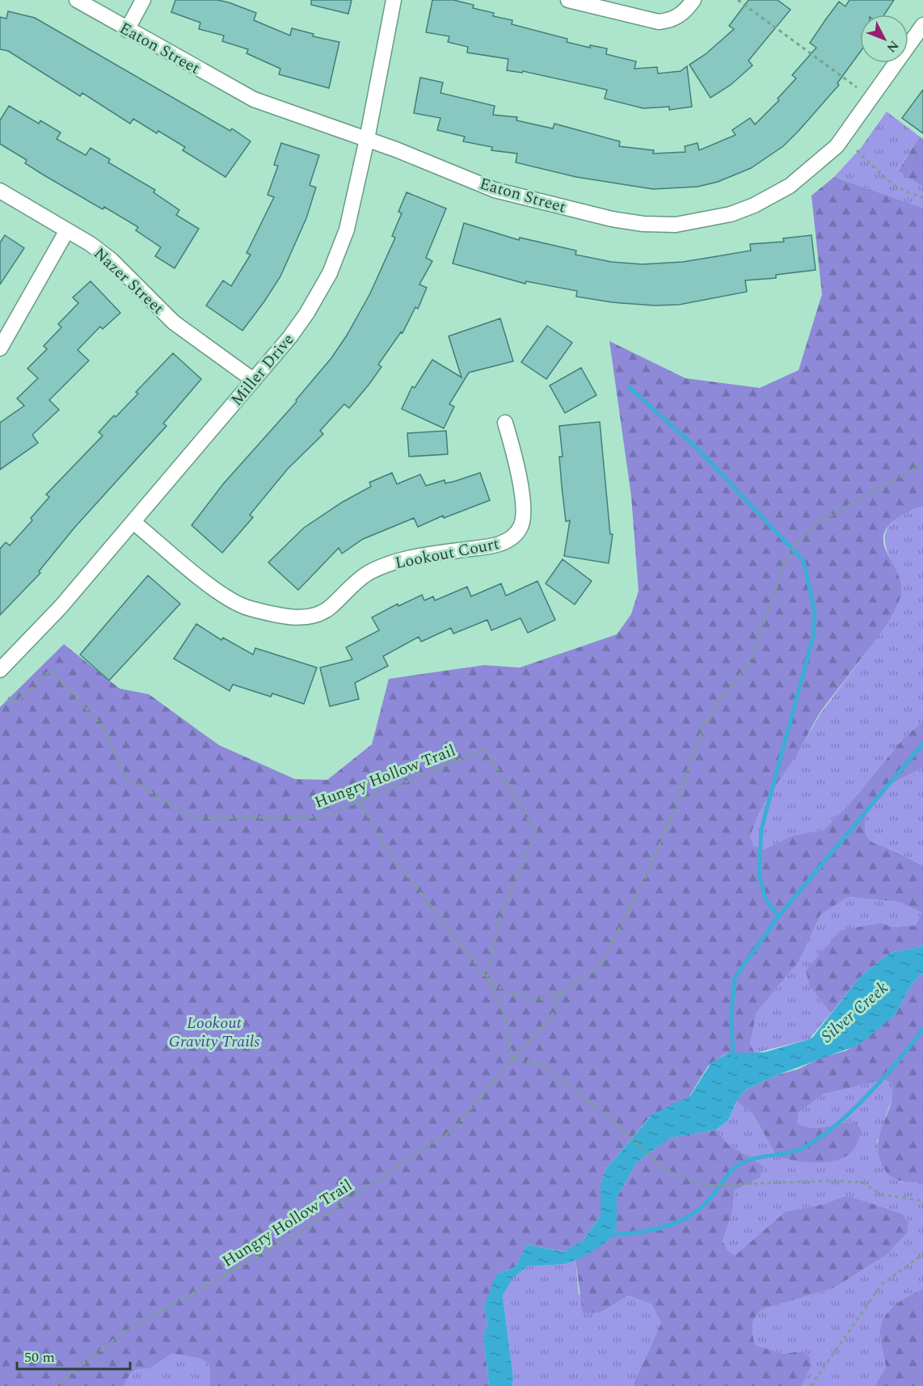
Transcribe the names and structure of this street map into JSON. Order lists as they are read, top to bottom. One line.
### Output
{"streets":{"street":["Eaton Street","Nazer Street","Miller Drive","Lookout Court"],"path":["Hungry Hollow Trail"]},"crossings":[["Eaton Street","Miller Drive"],["Nazer Street","Miller Drive"],["Miller Drive","Lookout Court"]],"water":["Silver Creek"],"parks":["Lookout Gravity Trails"],"scale_bar":"50 m","north":"bottom right"}
